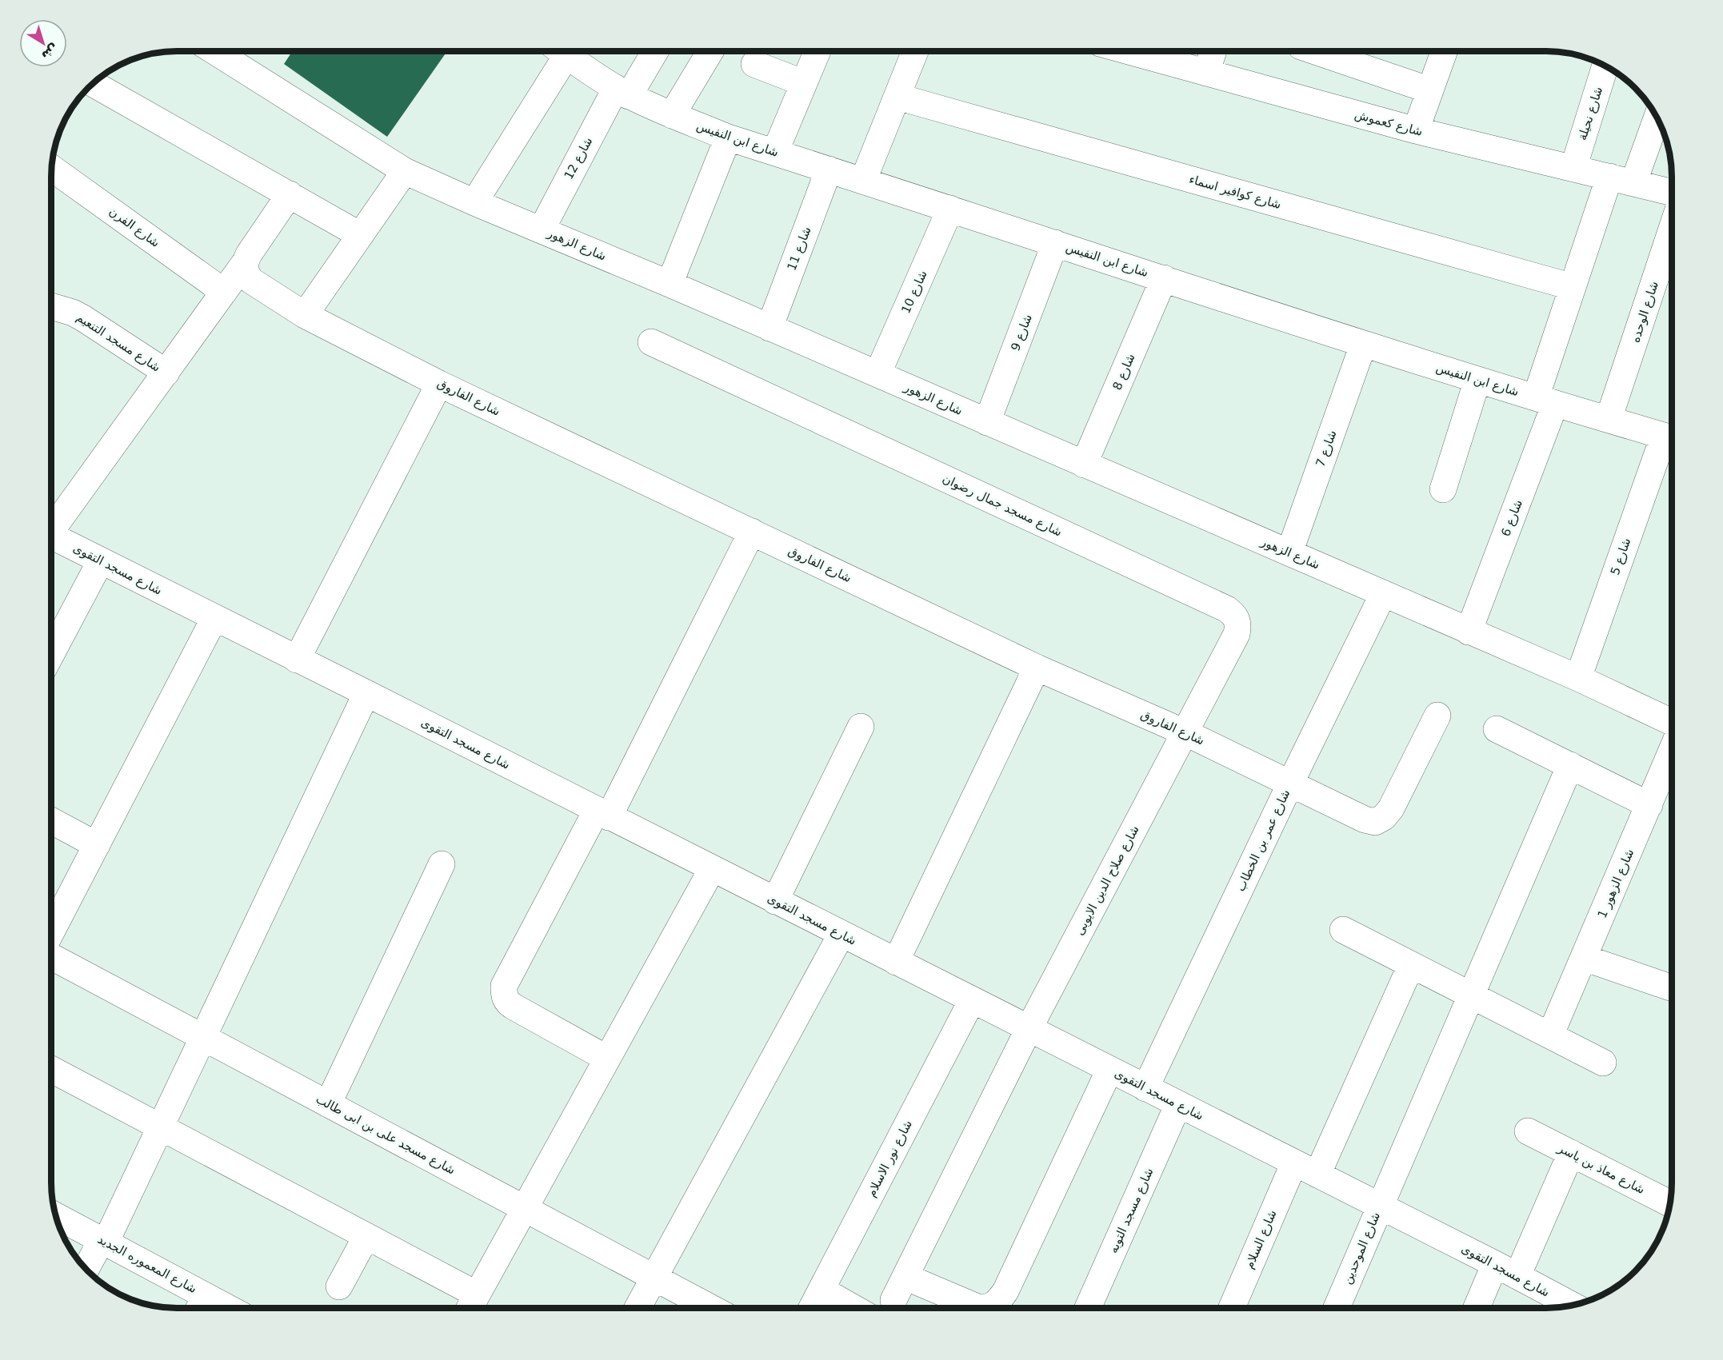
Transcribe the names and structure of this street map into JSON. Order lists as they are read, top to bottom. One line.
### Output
{"streets":{"street":["شارع نحيلة","شارع كعموش","شارع ابن النفيس","شارع 12","شارع كوافير اسماء","شارع الفرن","شارع الزهور","شارع 11","شارع 10","شارع الوحده","شارع 9","شارع مسجد التنعيم","شارع 8","شارع الفاروق","شارع 7","شارع مسجد جمال رضوان","شارع 6","شارع 5","شارع مسجد التقوى","شارع عمر بن الخطاب","شارع صلاح الدين الايوبى","شارع الزهور 1","شارع مسجد على بن ابى طالب","شارع نور الاسلام","شارع معاذ بن ياسر","شارع مسجد التوبه","شارع السلام","شارع الموحدين","شارع المعموره الجديد"]},"crossings":[["شارع نحيلة","شارع كعموش"],["شارع كعموش","شارع 6"],["شارع ابن النفيس","شارع 12"],["شارع ابن النفيس","شارع 11"],["شارع ابن النفيس","شارع 10"],["شارع ابن النفيس","شارع الوحده"],["شارع ابن النفيس","شارع 9"],["شارع ابن النفيس","شارع 8"],["شارع ابن النفيس","شارع 7"],["شارع ابن النفيس","شارع 6"],["شارع ابن النفيس","شارع 5"],["شارع 12","شارع الزهور"],["شارع كوافير اسماء","شارع 6"],["شارع الزهور","شارع 11"],["شارع الزهور","شارع 10"],["شارع الزهور","شارع 9"],["شارع الزهور","شارع 8"],["شارع الزهور","شارع 7"],["شارع الزهور","شارع 6"],["شارع الزهور","شارع 5"],["شارع الزهور","شارع عمر بن الخطاب"],["شارع الفاروق","شارع مسجد جمال رضوان"],["شارع الفاروق","شارع عمر بن الخطاب"],["شارع الفاروق","شارع صلاح الدين الايوبى"],["شارع مسجد جمال رضوان","شارع صلاح الدين الايوبى"],["شارع مسجد التقوى","شارع عمر بن الخطاب"],["شارع مسجد التقوى","شارع صلاح الدين الايوبى"],["شارع مسجد التقوى","شارع نور الاسلام"],["شارع مسجد التقوى","شارع مسجد التوبه"],["شارع مسجد التقوى","شارع السلام"],["شارع مسجد التقوى","شارع الموحدين"]],"north":"bottom right"}
